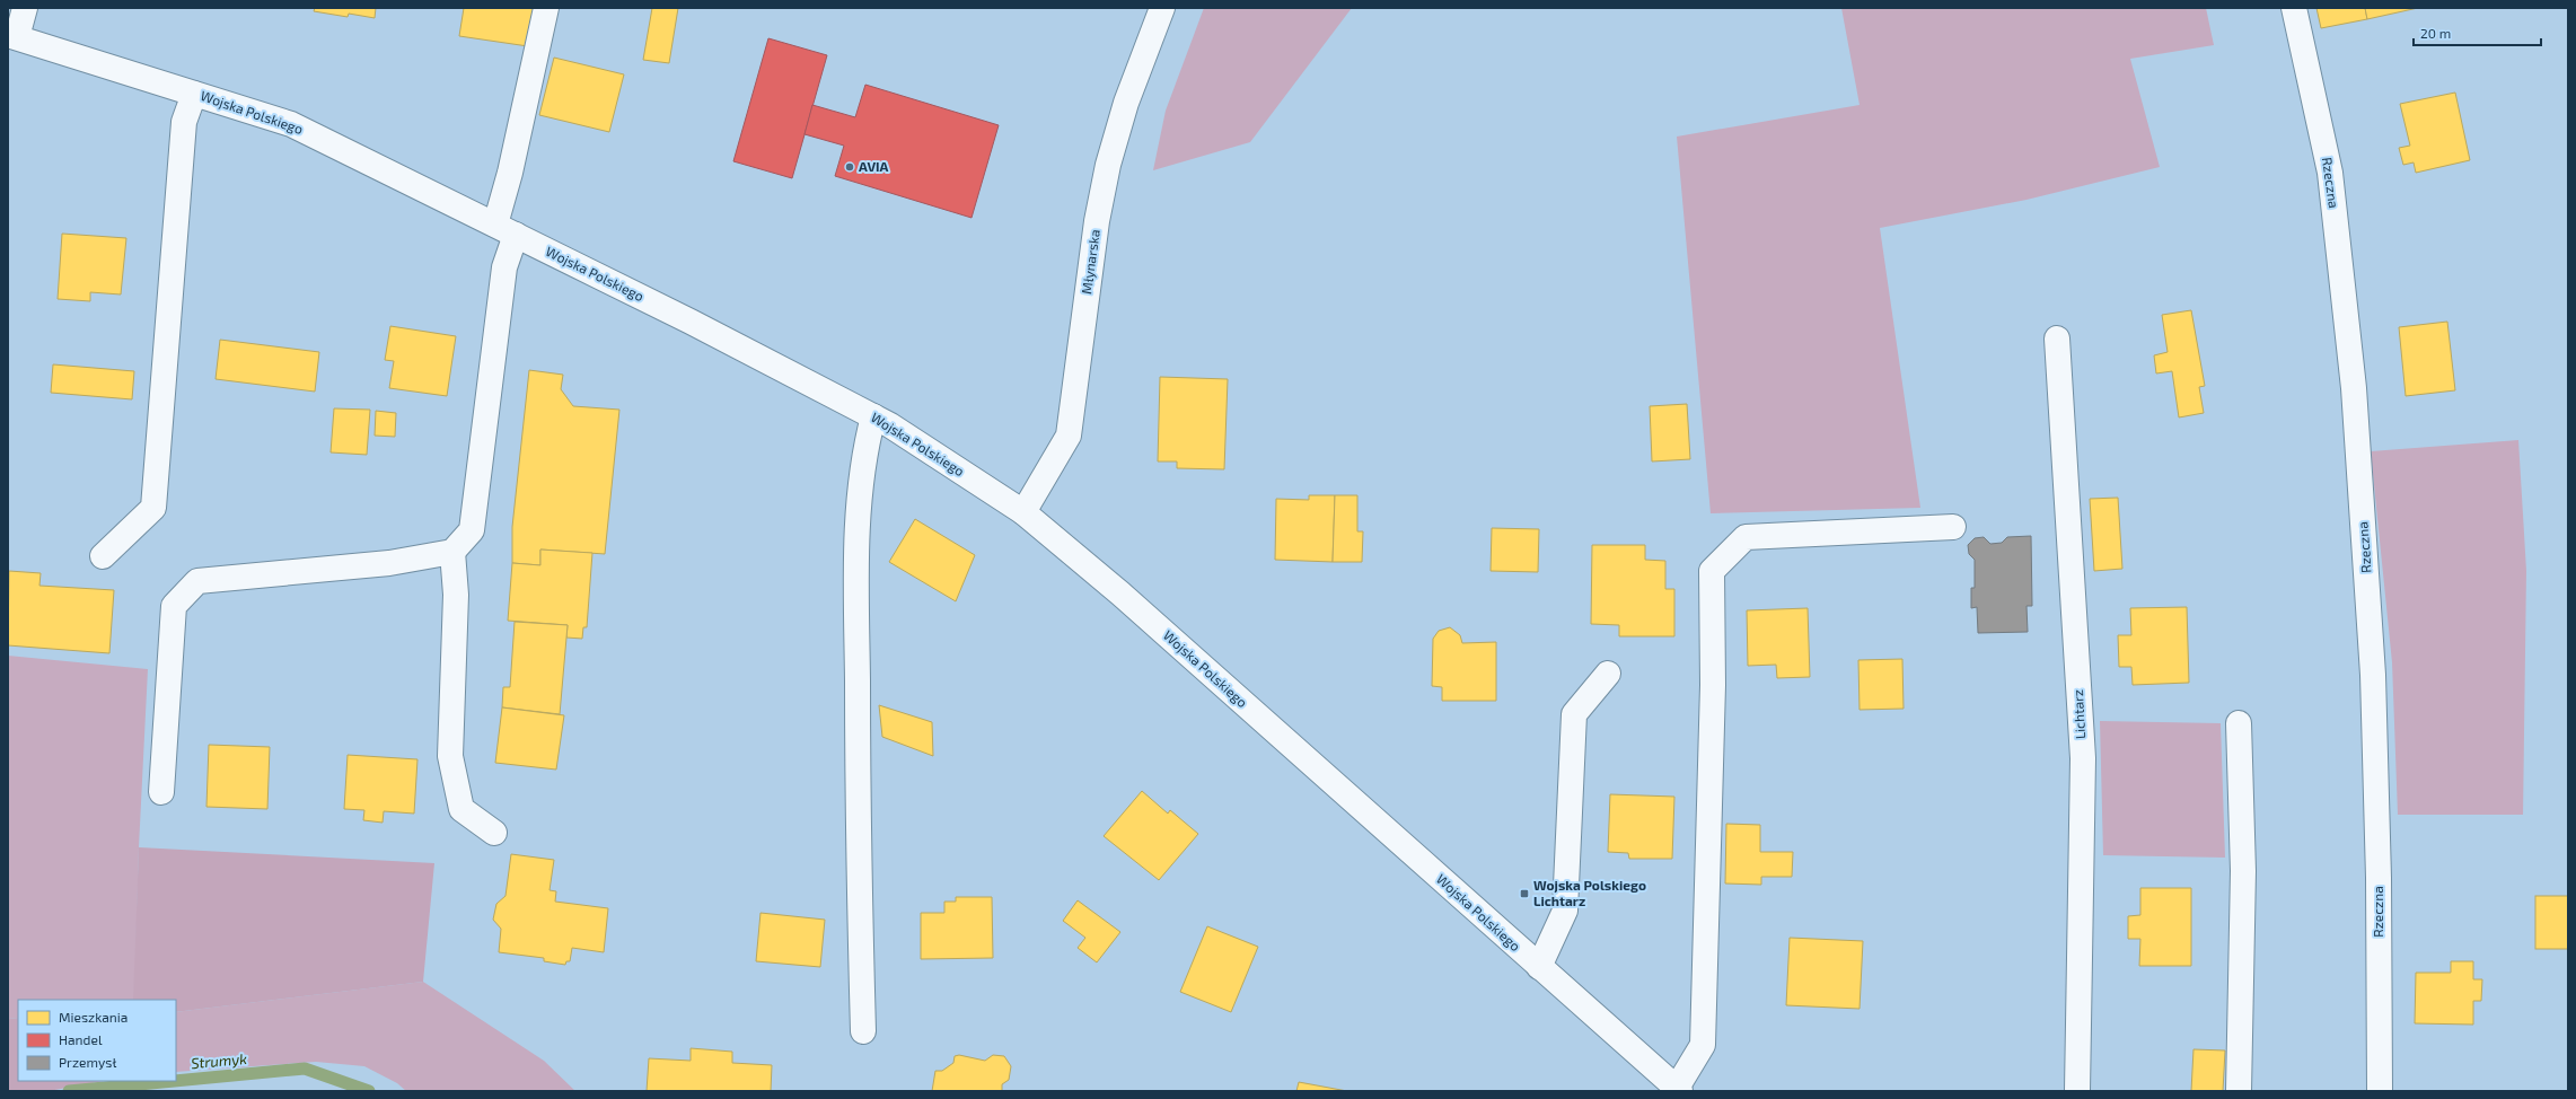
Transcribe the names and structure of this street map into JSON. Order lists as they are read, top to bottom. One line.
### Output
{"streets":{"street":["Wojska Polskiego","Rzeczna","Młynarska","Lichtarz"]},"crossings":[["Wojska Polskiego","Młynarska"]],"water":["Strumyk"],"places":{"other":["AVIA"],"transit":["Wojska Polskiego Lichtarz"]},"legend":["Mieszkania","Handel","Przemysł"],"scale_bar":"20 m"}
